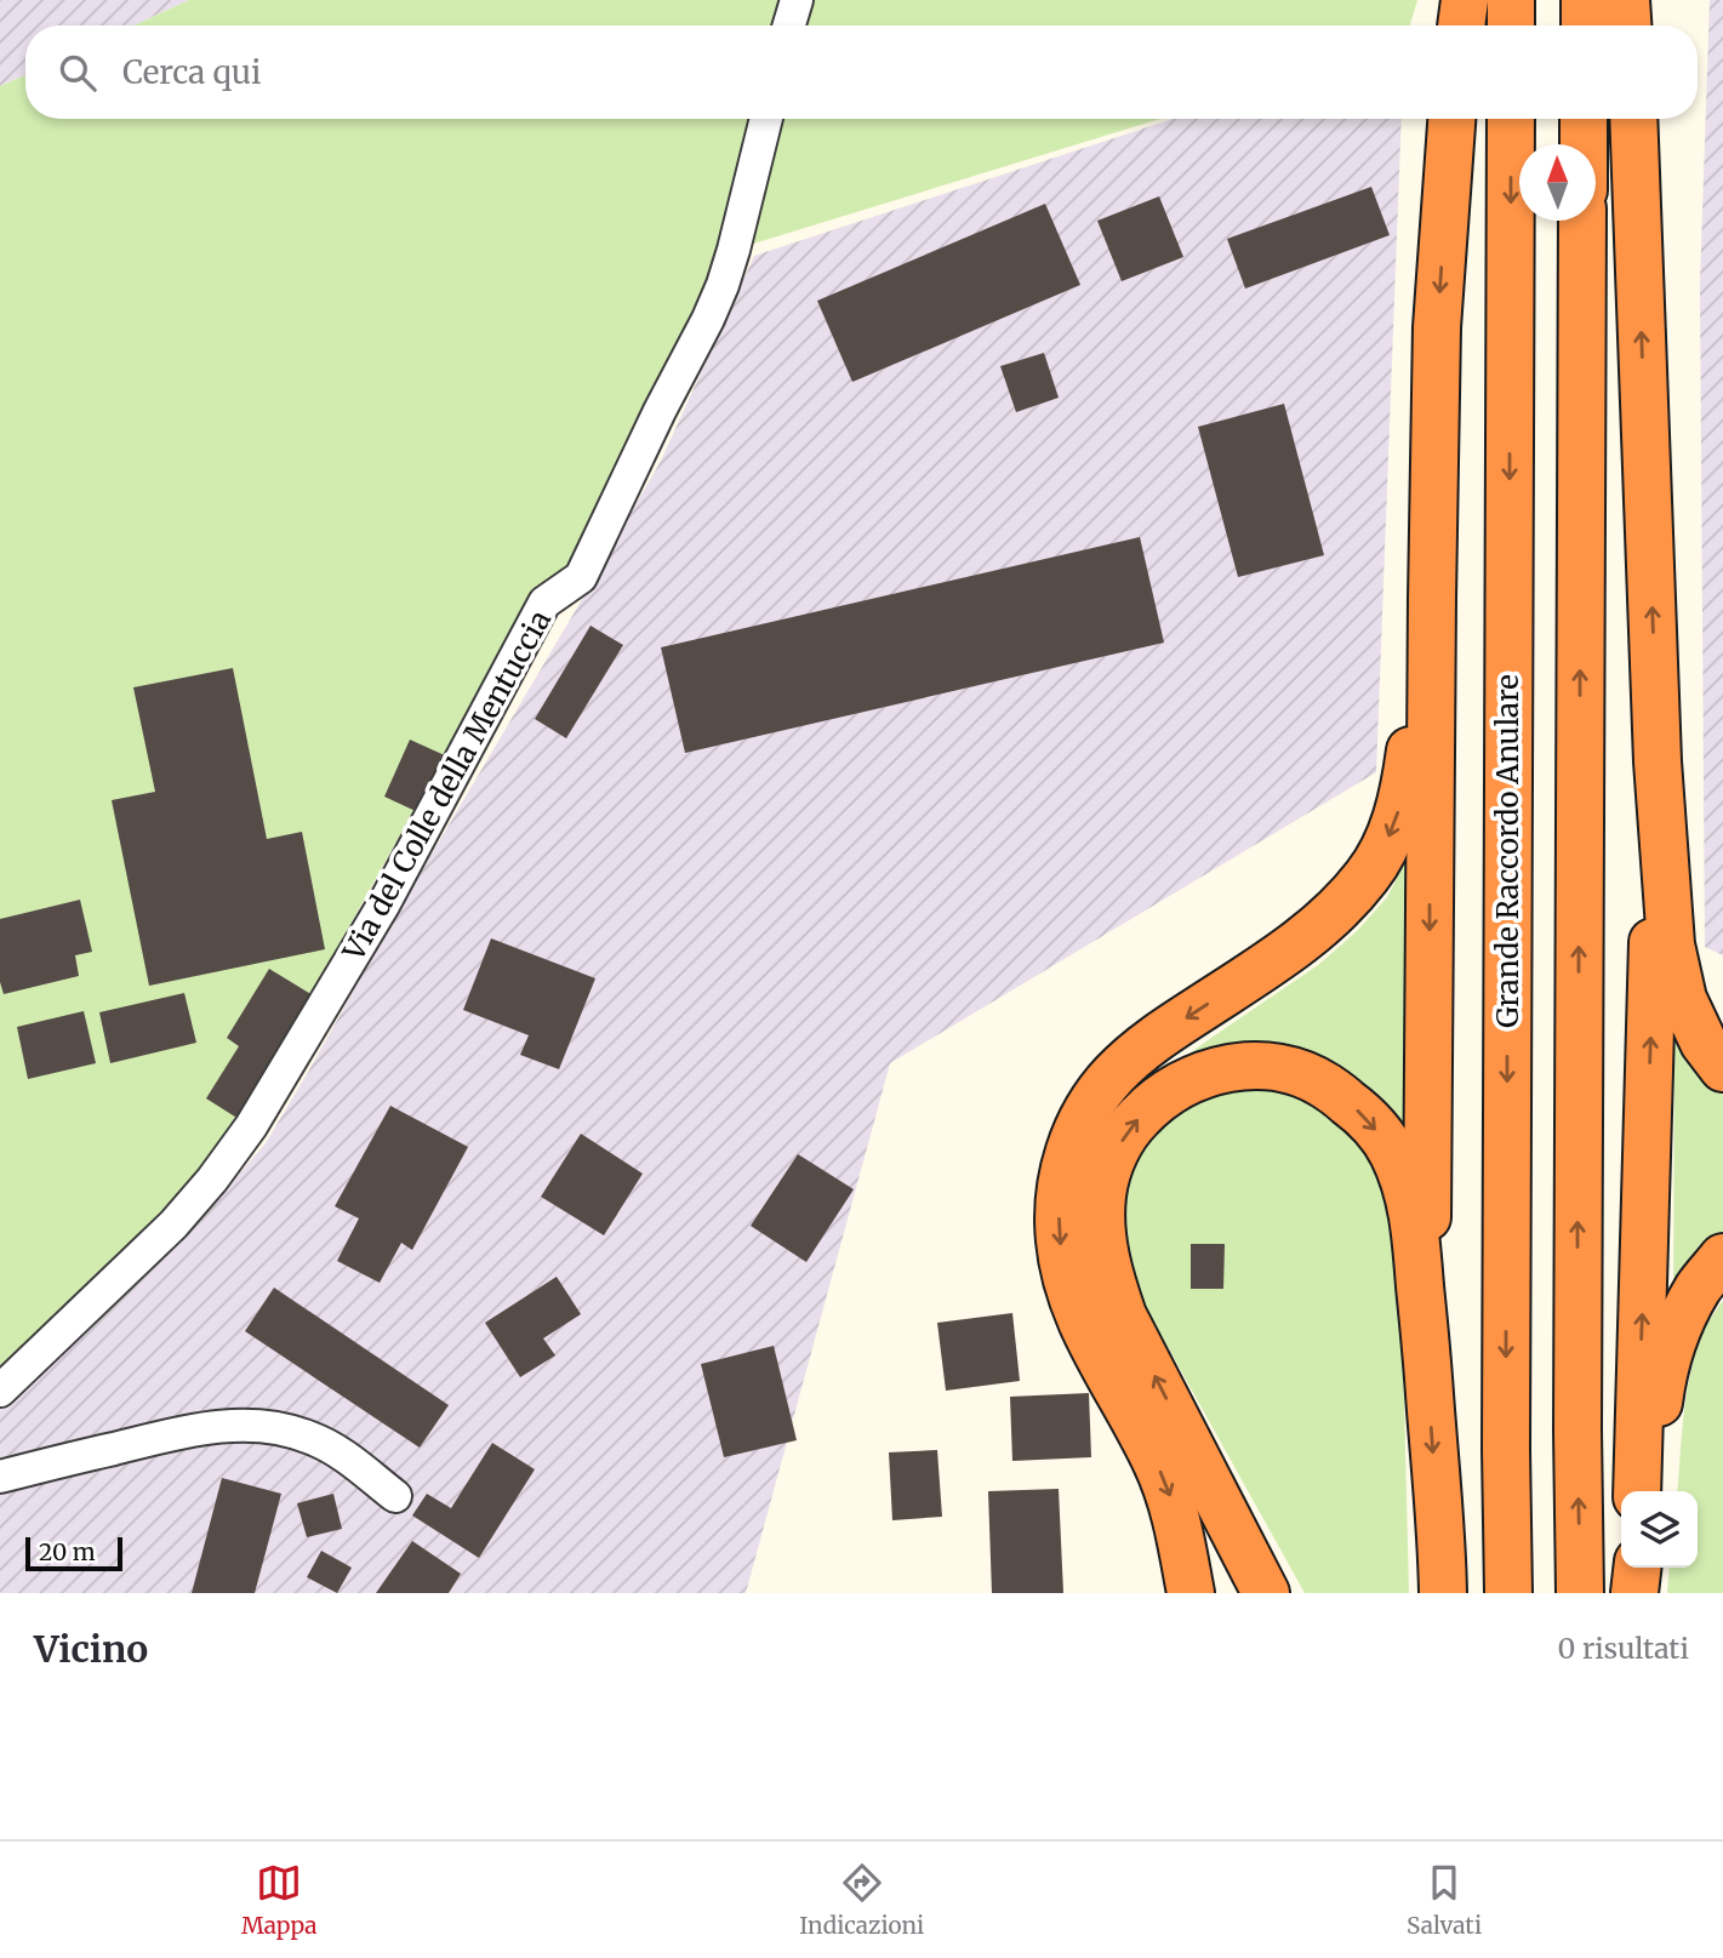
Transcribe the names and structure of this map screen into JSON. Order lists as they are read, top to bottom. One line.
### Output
{"streets":{"highway":["Grande Raccordo Anulare"],"street":["Via del Colle della Mentuccia"]},"scale_bar":"20 m","north":"top","page":{"search":"Cerca qui","scale":"20 m","heading":["Vicino","0 risultati"],"nav":["Mappa","Indicazioni","Salvati"]}}
